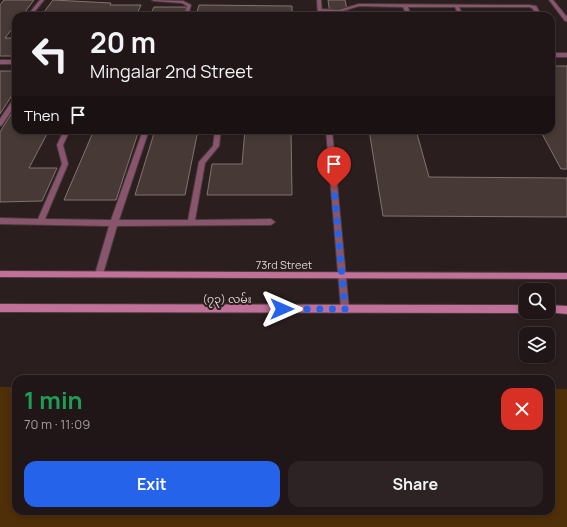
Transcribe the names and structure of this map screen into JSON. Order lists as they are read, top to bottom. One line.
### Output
{"streets":{"main road":["73rd Street","(၇၃) လမ်း"]},"page":{"turn":["20 m","Mingalar 2nd Street"],"then":"Then","heading":["1 min","70 m · 11:09"],"buttons":["Exit","Share"]}}
